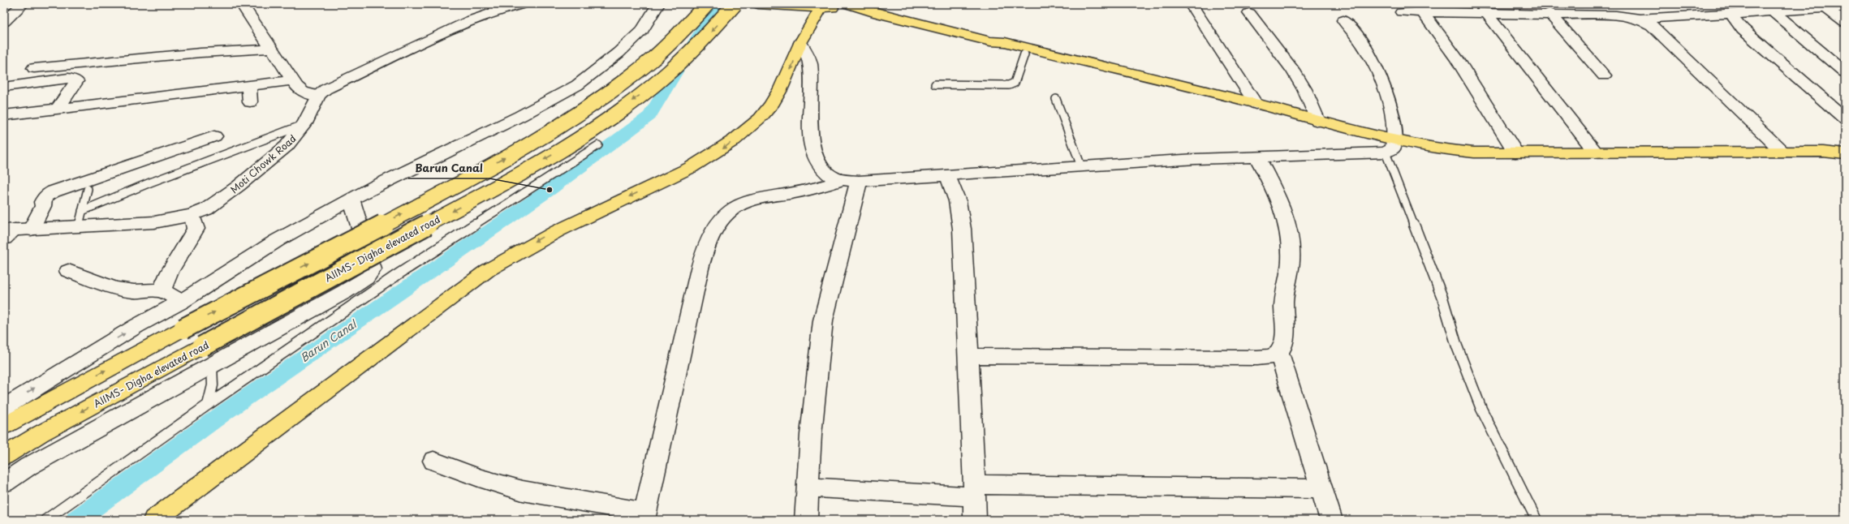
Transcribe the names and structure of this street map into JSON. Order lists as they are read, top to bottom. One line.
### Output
{"streets":{"main road":["AIIMS- Digha elevated road"],"street":["Moti Chowk Road"]},"water":["Barun Canal"],"places":["Barun Canal"]}
